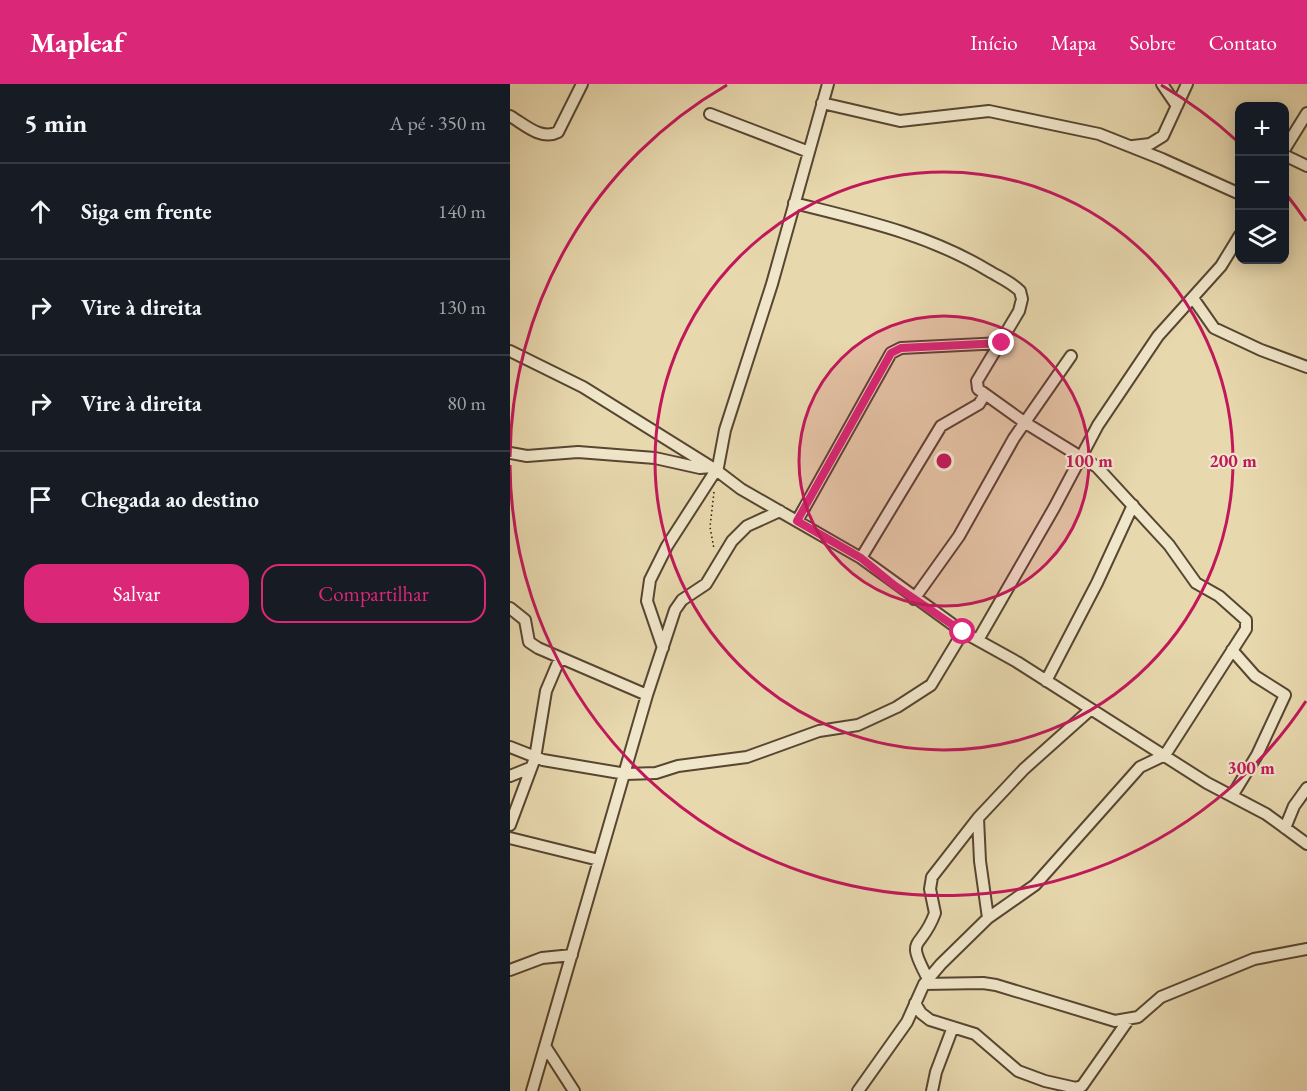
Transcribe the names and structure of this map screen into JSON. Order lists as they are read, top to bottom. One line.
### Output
{"page":{"header":"Mapleaf","nav":["Início","Mapa","Sobre","Contato"],"heading":["5 min","A pé · 350 m"],"map_buttons":["+","−"],"list":[["Siga em frente","140 m"],["Vire à direita","130 m"],["Vire à direita","80 m"],"Chegada ao destino"],"buttons":["Salvar","Compartilhar"]},"rings":["100 m","200 m","300 m"]}
